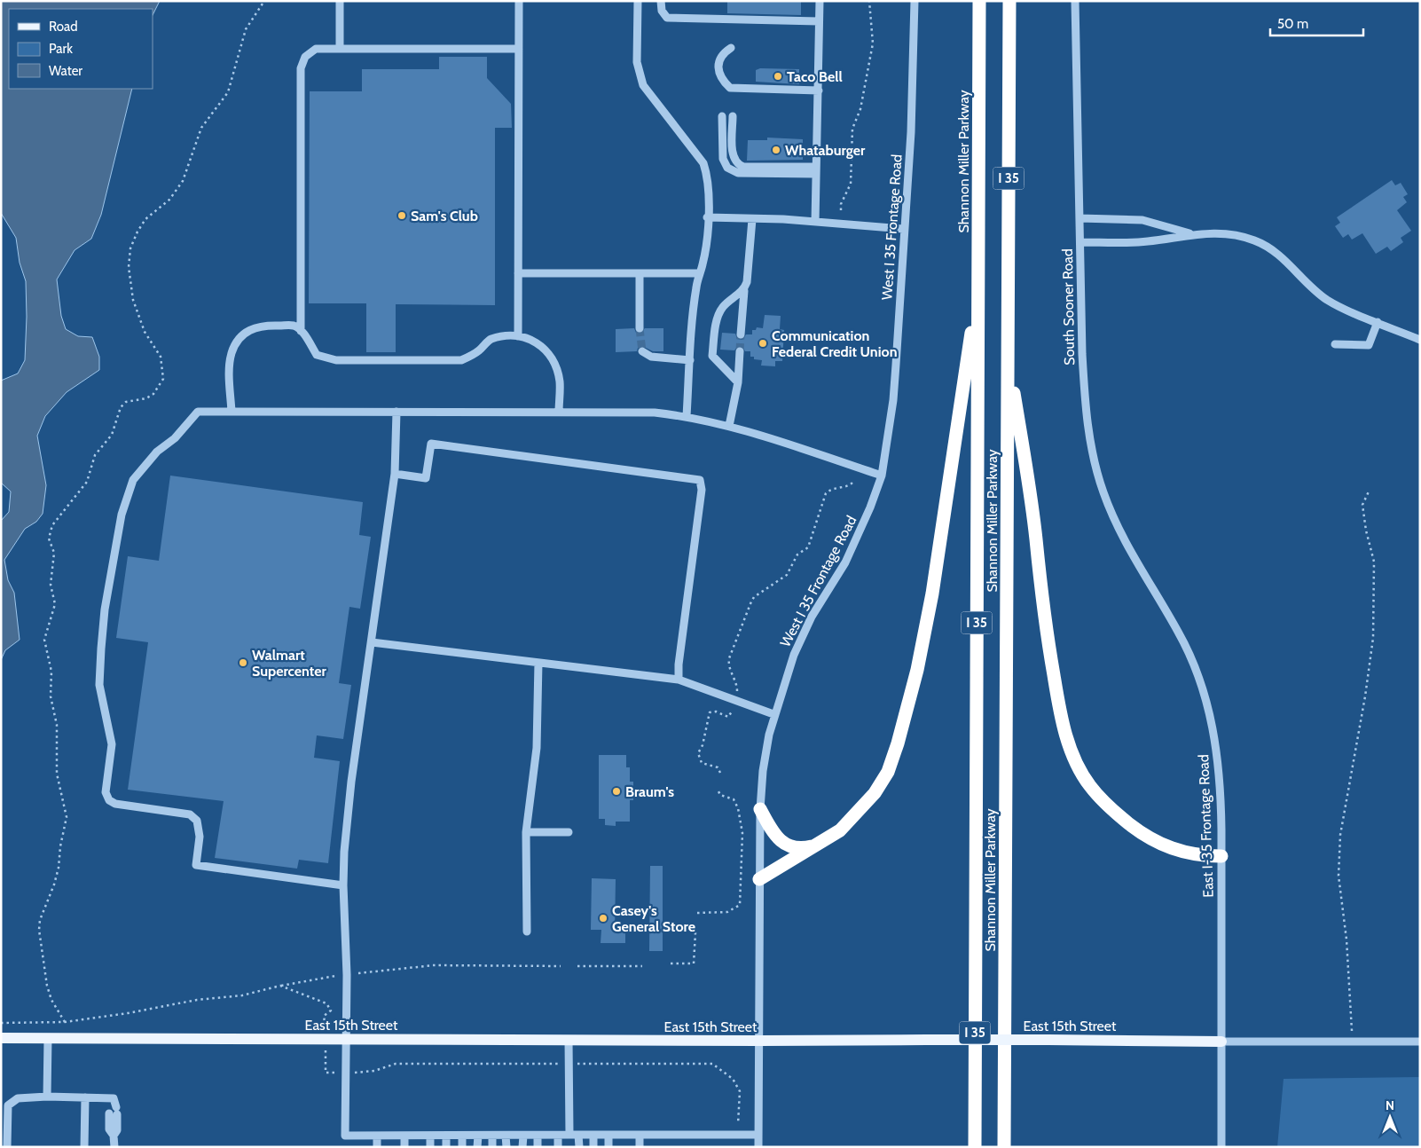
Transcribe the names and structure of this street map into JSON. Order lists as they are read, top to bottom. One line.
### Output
{"streets":{"highway":["Shannon Miller Parkway","I 35"],"main road":["East 15th Street"],"street":["West I 35 Frontage Road","South Sooner Road","East I-35 Frontage Road"]},"crossings":[["West I 35 Frontage Road","East 15th Street"],["South Sooner Road","East I-35 Frontage Road"],["East I-35 Frontage Road","East 15th Street"]],"places":["Taco Bell","Whataburger","Sam's Club","Communication Federal Credit Union","Walmart Supercenter","Braum's","Casey's General Store"],"legend":["Road","Park","Water"],"scale_bar":"50 m","north":"top"}
